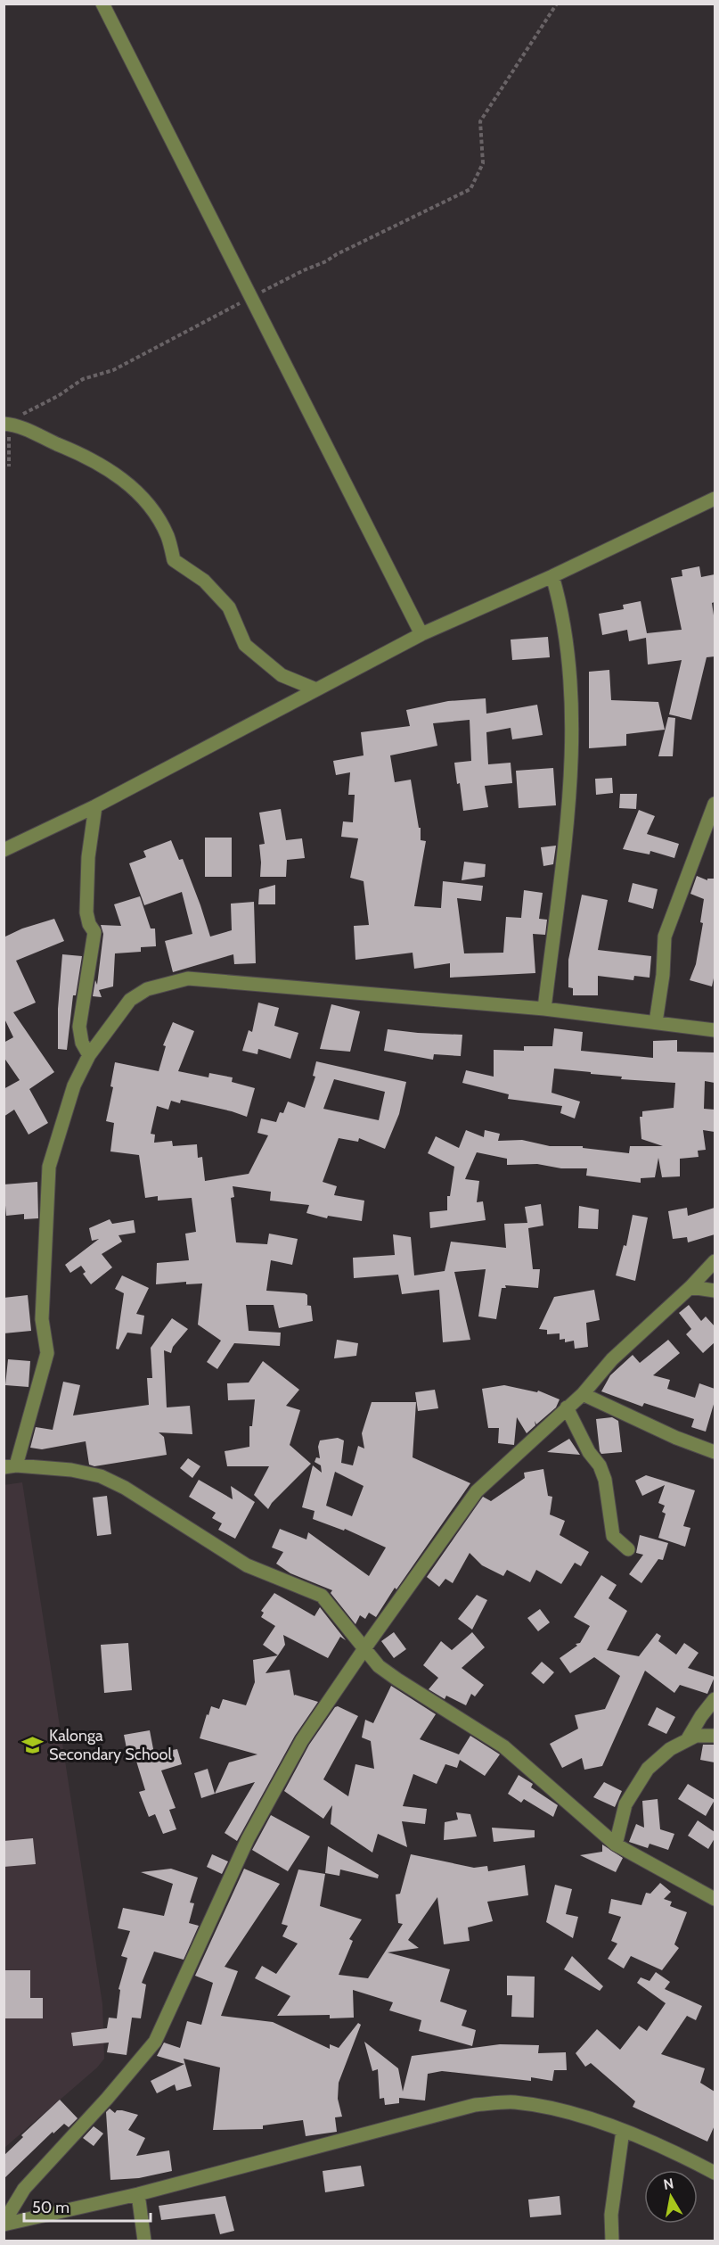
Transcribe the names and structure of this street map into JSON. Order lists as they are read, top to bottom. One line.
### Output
{"places":{"school or university":["Kalonga Secondary School"]},"scale_bar":"50 m","north":"top"}
